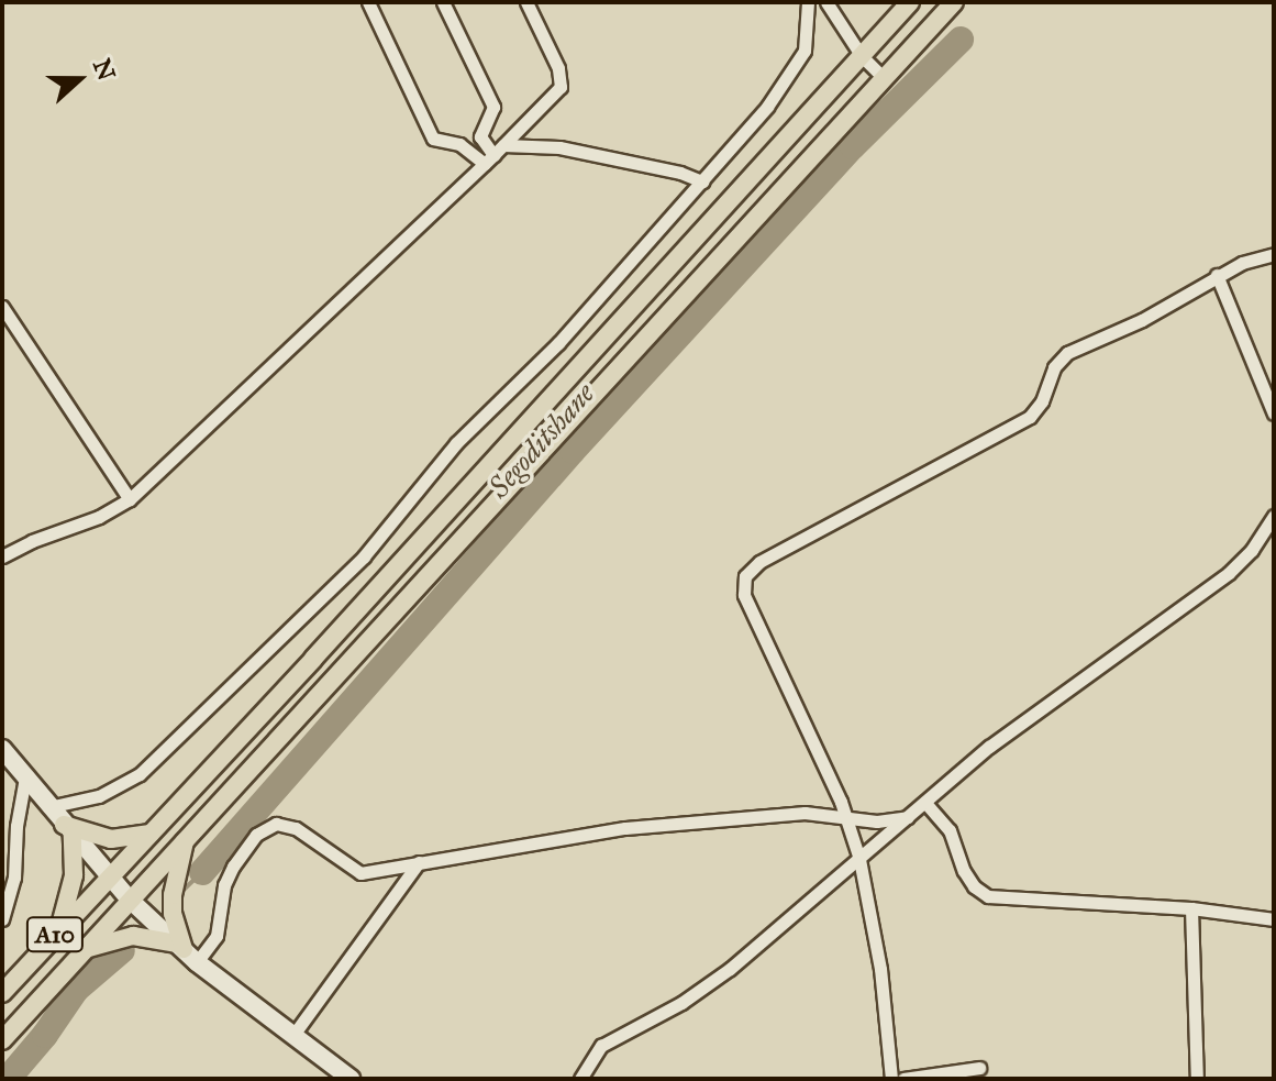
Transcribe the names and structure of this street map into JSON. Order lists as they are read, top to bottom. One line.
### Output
{"streets":{"main road":["A10"]},"water":["Segoditshane"],"north":"right"}
